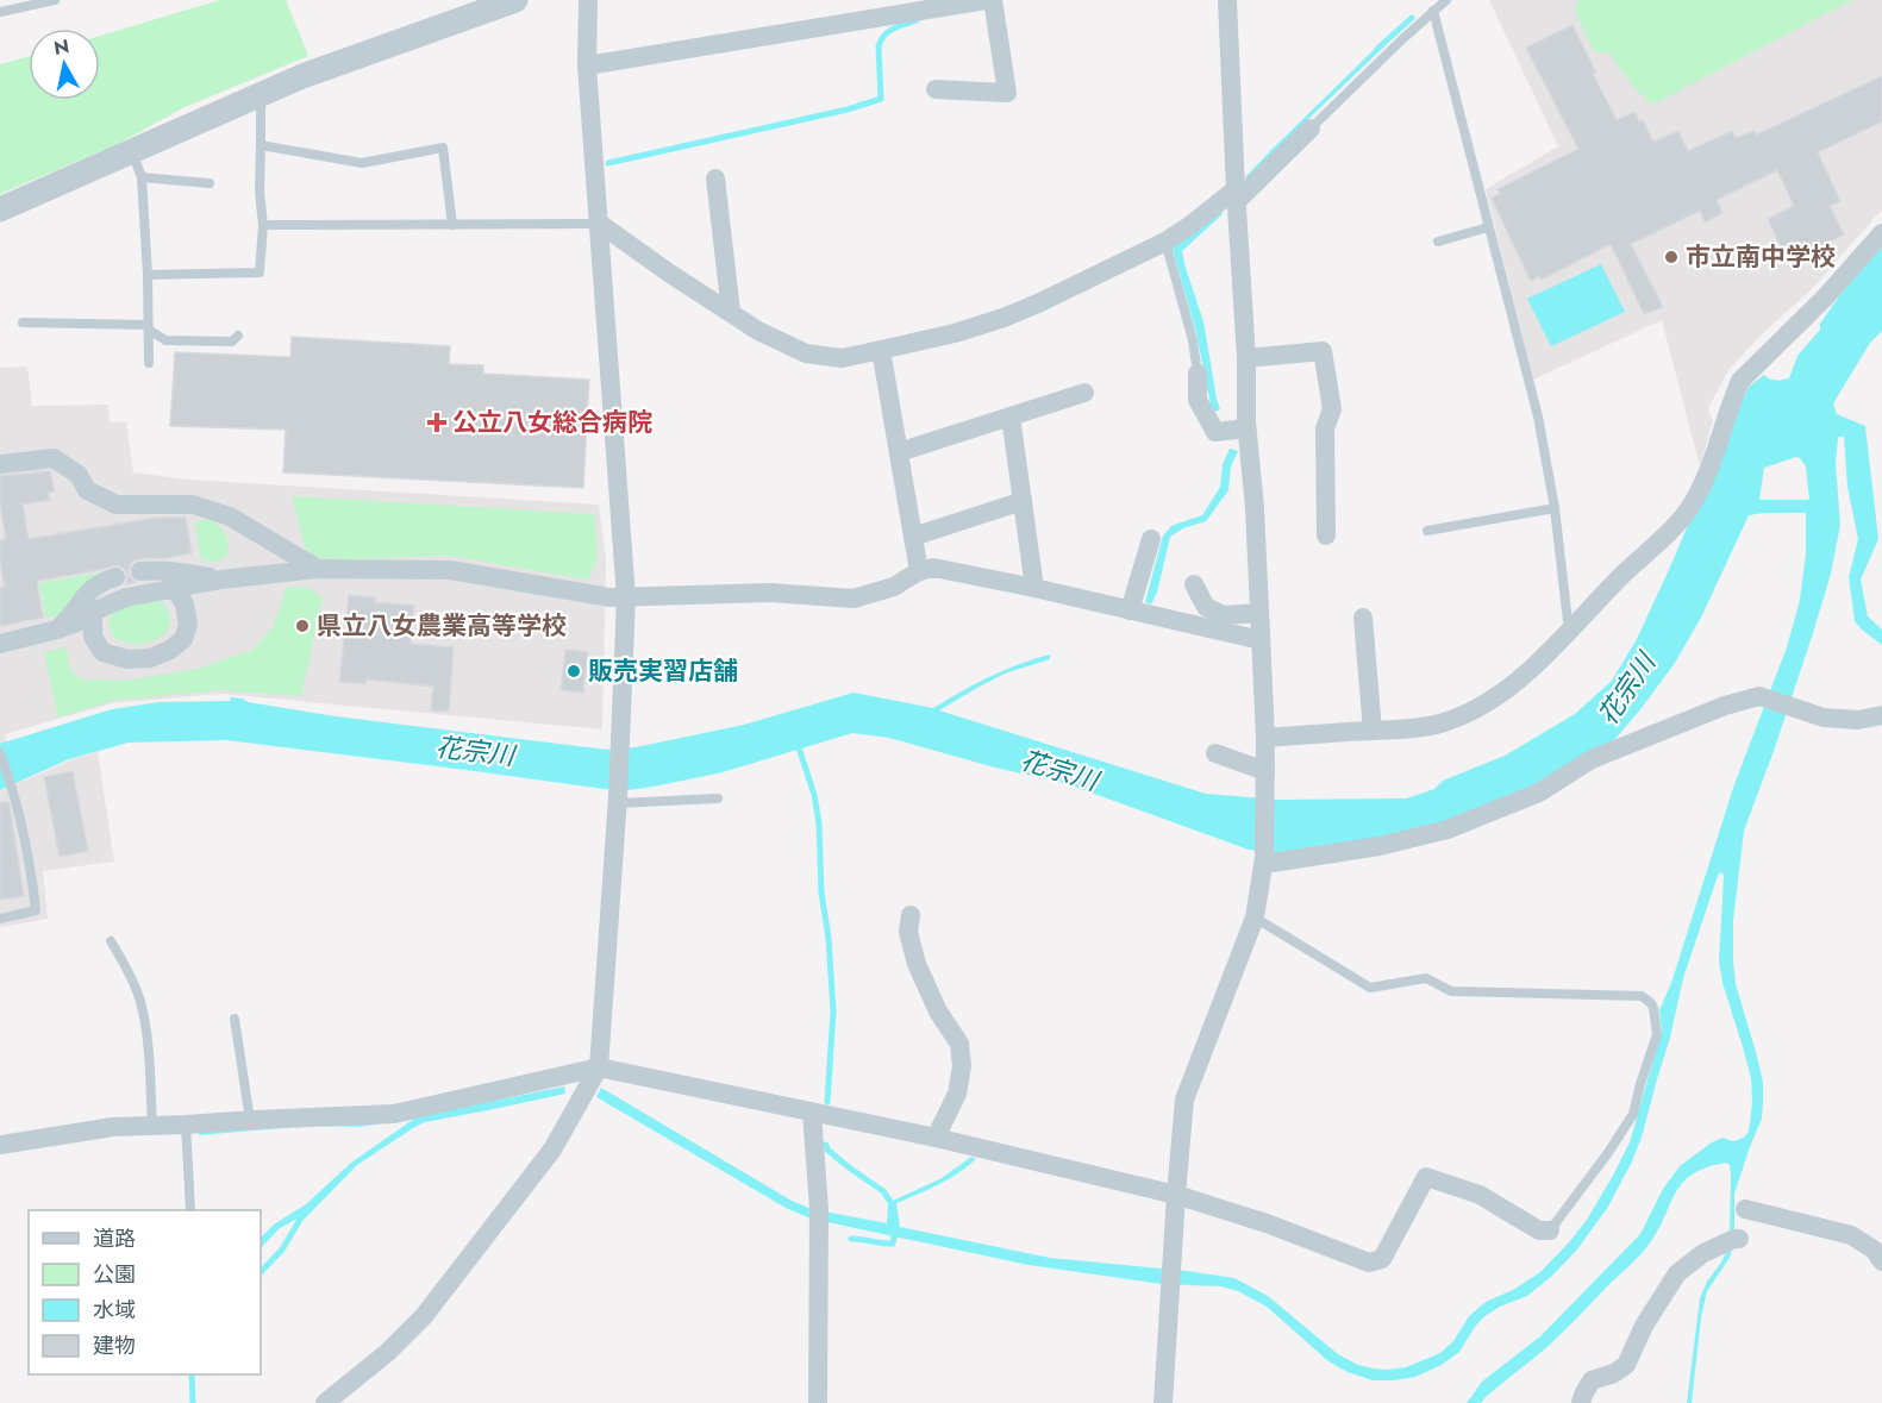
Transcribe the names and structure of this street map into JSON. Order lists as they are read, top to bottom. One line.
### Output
{"water":["花宗川"],"places":{"other":["市立南中学校","県立八女農業高等学校","販売実習店舗"],"health":["公立八女総合病院"]},"legend":["道路","公園","水域","建物"],"north":"top"}
